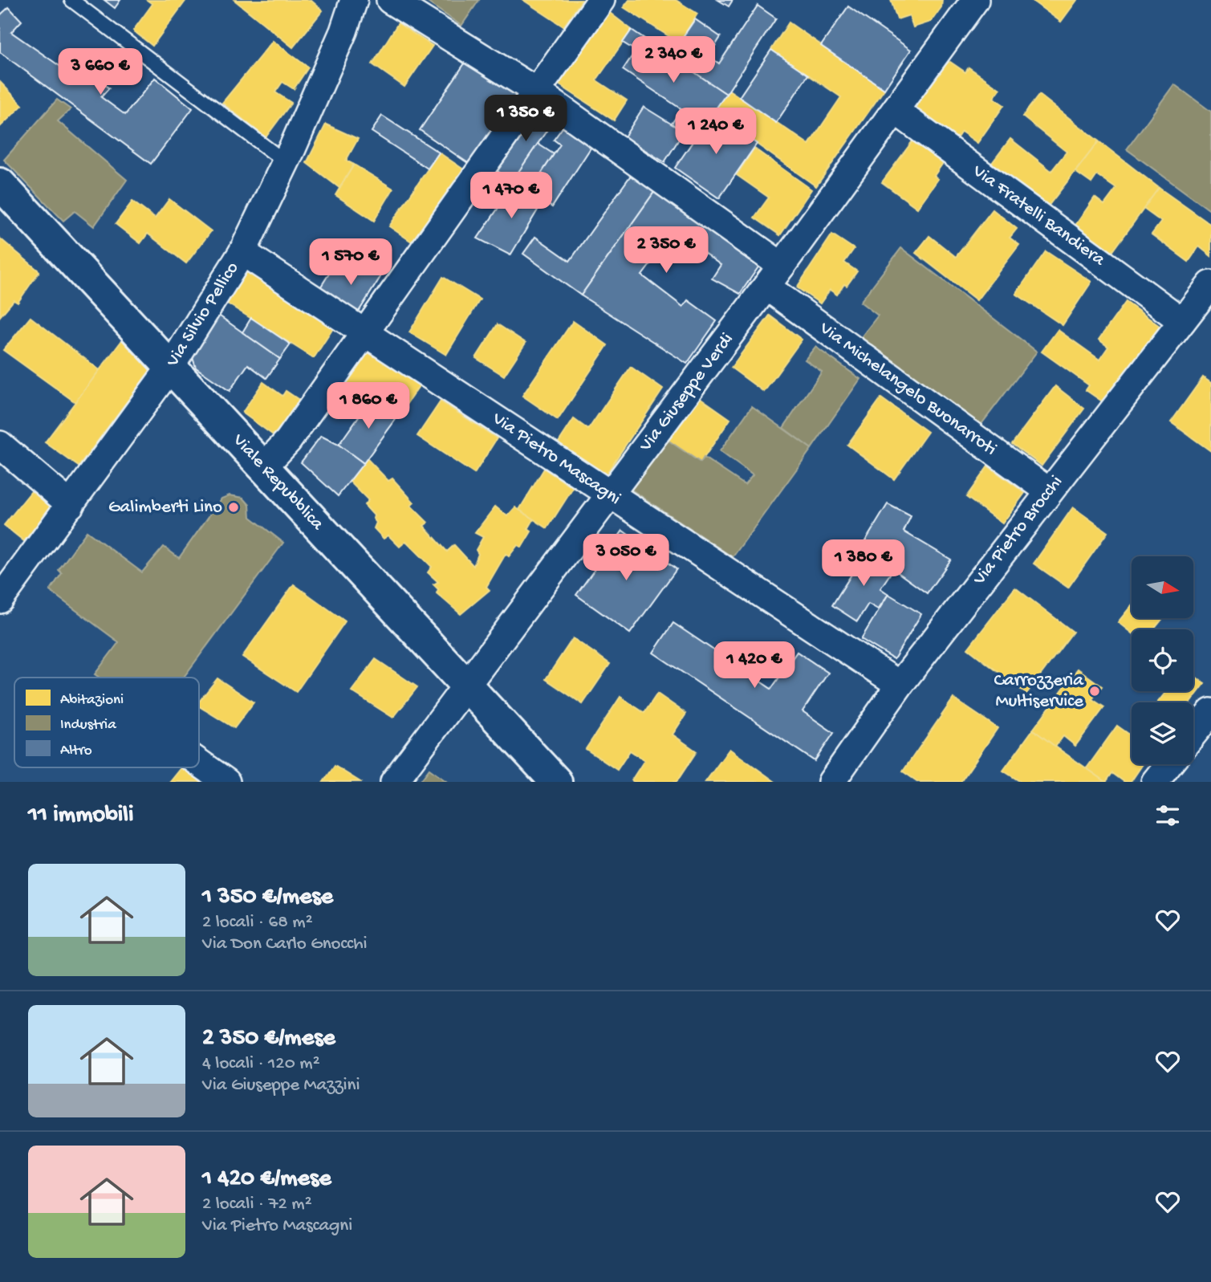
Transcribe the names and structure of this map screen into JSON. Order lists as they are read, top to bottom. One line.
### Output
{"streets":{"street":["Via Fratelli Bandiera","Via Silvio Pellico","Via Michelangelo Buonarroti","Via Giuseppe Verdi","Via Pietro Mascagni","Viale Repubblica","Via Pietro Brocchi"]},"crossings":[["Via Fratelli Bandiera","Via Giuseppe Verdi"],["Via Fratelli Bandiera","Via Pietro Brocchi"],["Via Silvio Pellico","Via Pietro Mascagni"],["Via Silvio Pellico","Viale Repubblica"],["Via Michelangelo Buonarroti","Via Giuseppe Verdi"],["Via Michelangelo Buonarroti","Via Pietro Brocchi"],["Via Giuseppe Verdi","Via Pietro Mascagni"],["Via Giuseppe Verdi","Viale Repubblica"],["Via Pietro Mascagni","Via Pietro Brocchi"]],"places":["Galimberti Lino","Carrozzeria Multiservice"],"legend":["Abitazioni","Industria","Altro"],"north":"right","page":{"price":["2 340 €","3 660 €","1 350 €","1 240 €","1 470 €","2 350 €","1 570 €","1 860 €","3 050 €","1 380 €","1 420 €"],"heading":"11 immobili","list":[{"name":"1 350 €/mese","note":"2 locali · 68 m² · Via Don Carlo Gnocchi"},{"name":"2 350 €/mese","note":"4 locali · 120 m² · Via Giuseppe Mazzini"},{"name":"1 420 €/mese","note":"2 locali · 72 m² · Via Pietro Mascagni"}]}}
